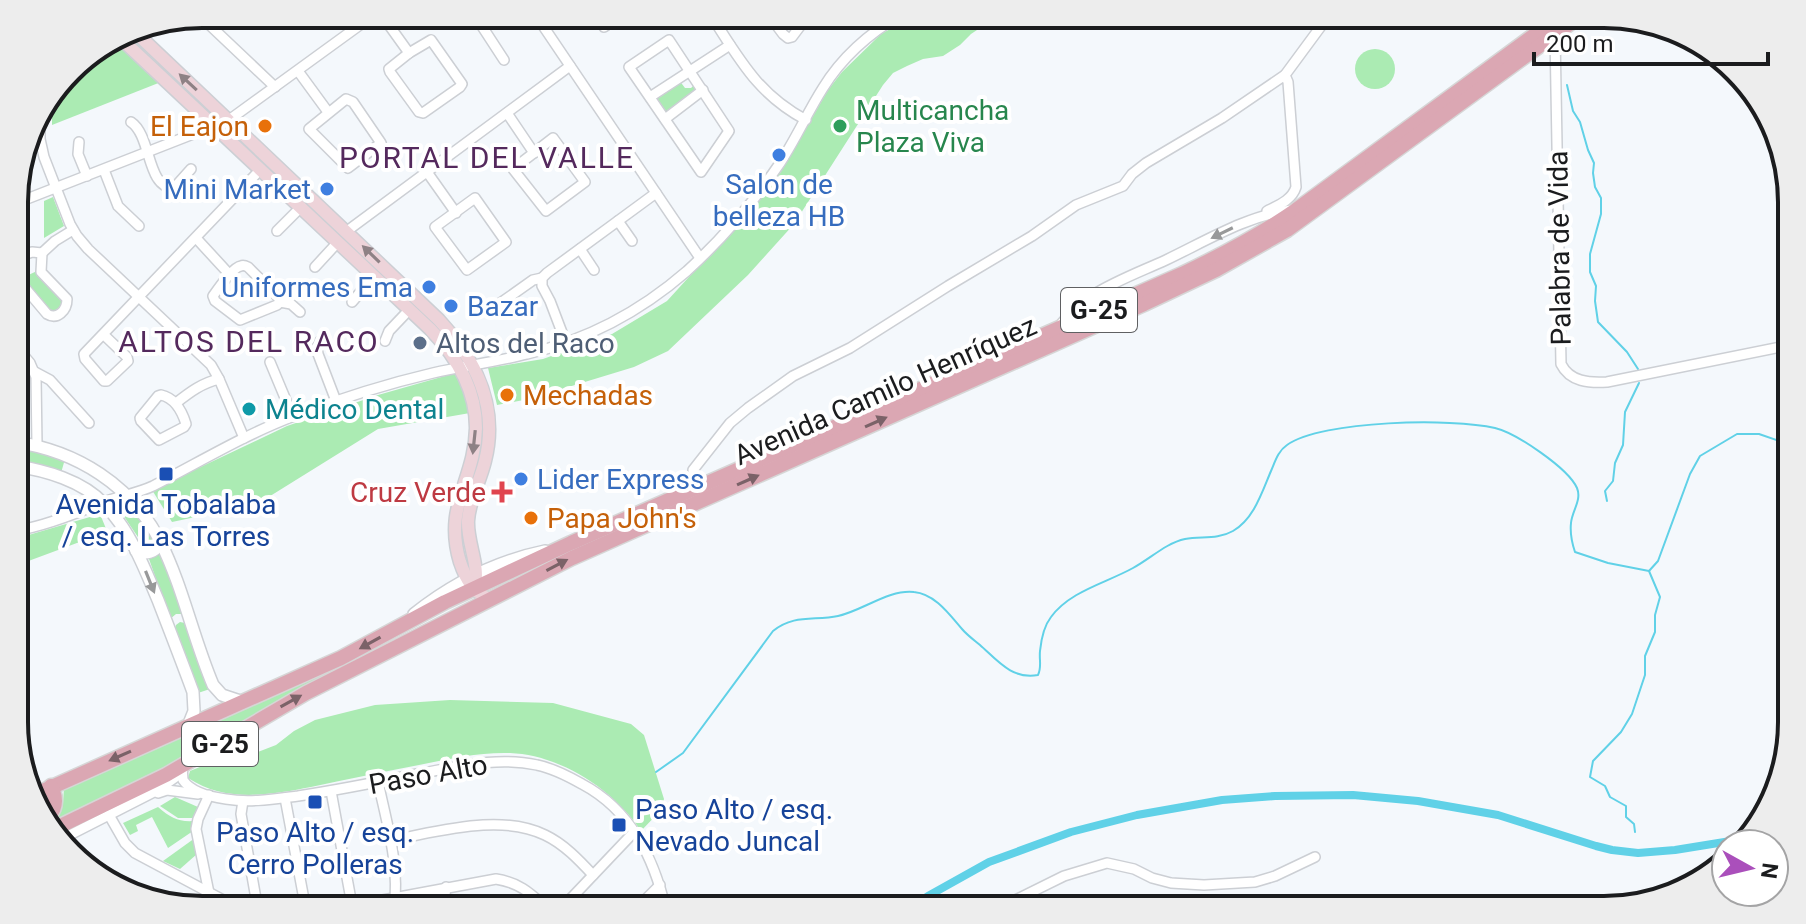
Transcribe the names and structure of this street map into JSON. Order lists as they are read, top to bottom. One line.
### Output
{"streets":{"main road":["G-25","Avenida Camilo Henríquez"],"street":["Palabra de Vida","Paso Alto"]},"crossings":[["Avenida Camilo Henríquez","Paso Alto"]],"districts":["PORTAL DEL VALLE","ALTOS DEL RACO"],"places":{"other":["El Eajon","Multicancha Plaza Viva","Salon de belleza HB","Mini Market","Uniformes Ema","Bazar","Altos del Raco","Mechadas","Médico Dental","Lider Express","Papa John's"],"transit":["Avenida Tobalaba / esq. Las Torres","Paso Alto / esq. Cerro Polleras","Paso Alto / esq. Nevado Juncal"],"health":["Cruz Verde"]},"scale_bar":"200 m","north":"right"}
